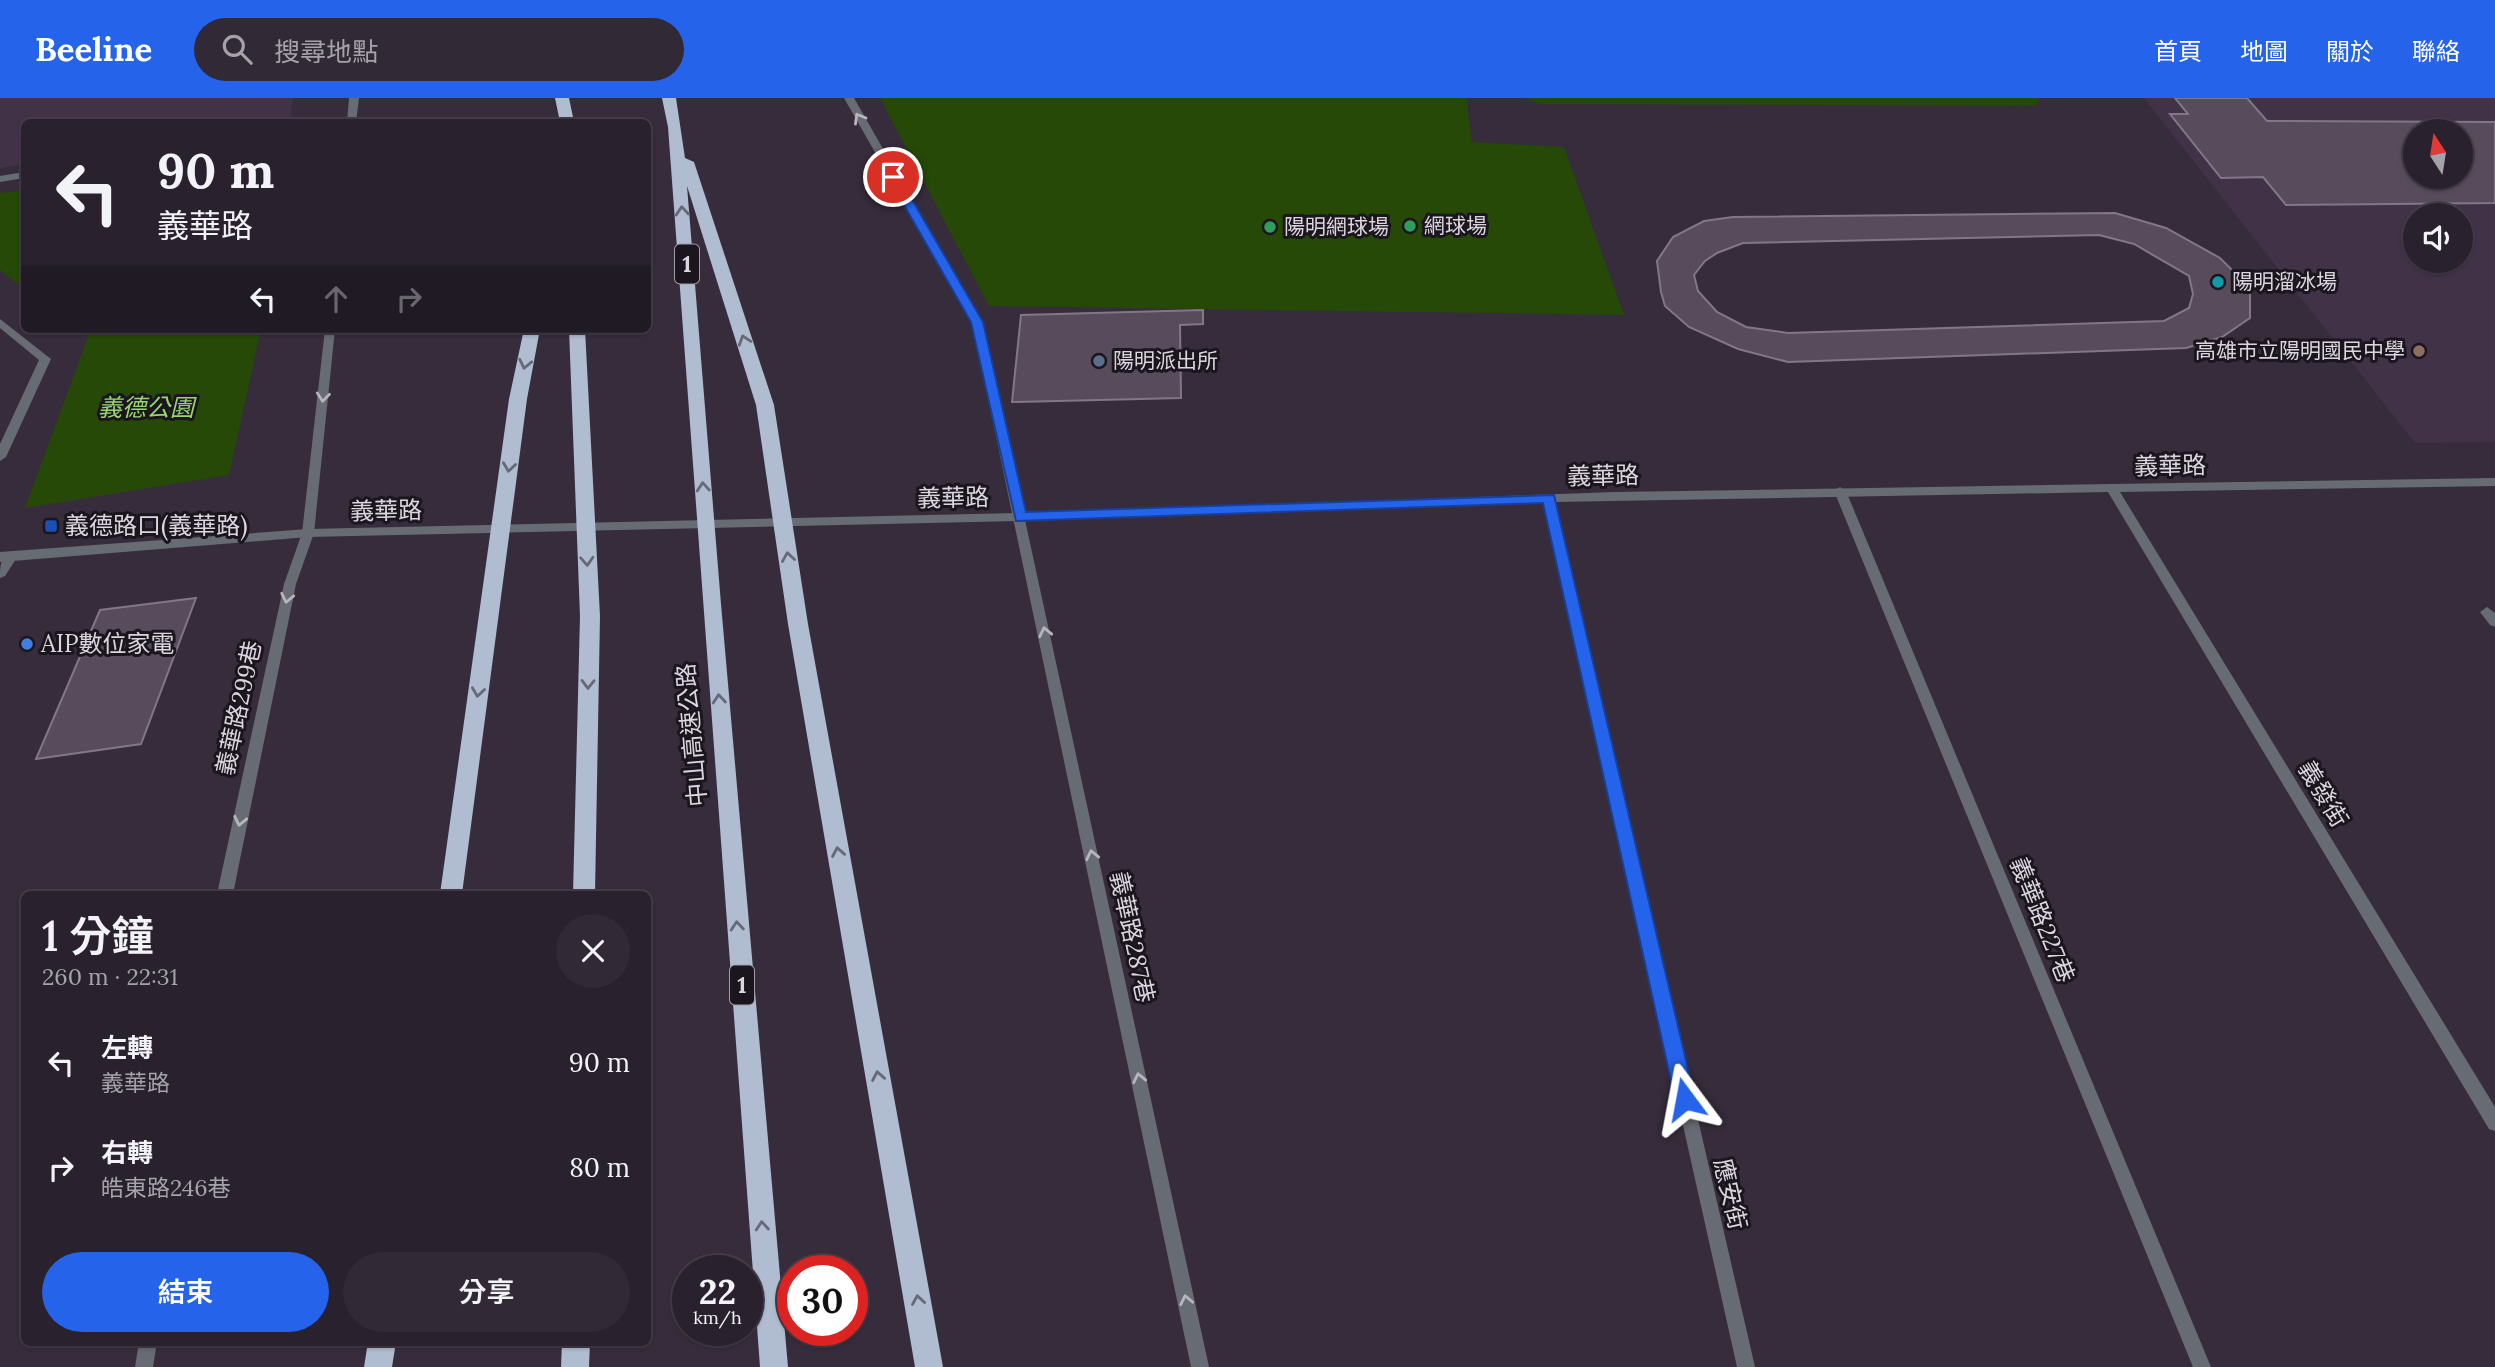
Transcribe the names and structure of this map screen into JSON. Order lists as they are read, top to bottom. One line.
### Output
{"streets":{"highway":["1","中山高速公路"],"street":["義華路","義華路299巷","義發街","義華路227巷","義華路287巷","應安街"]},"crossings":[["義華路","義華路299巷"],["義華路","義發街"],["義華路","義華路227巷"],["義華路","義華路287巷"],["義華路","應安街"]],"one_way":["義華路299巷","義華路287巷"],"parks":["義德公園"],"places":{"other":["網球場","陽明網球場","陽明溜冰場","高雄市立陽明國民中學","陽明派出所","AIP數位家電"],"transit":["義德路口(義華路)"]},"north":"top","page":{"header":"Beeline","search":"搜尋地點","nav":["首頁","地圖","關於","聯絡"],"turn":["90 m","義華路"],"heading":["1 分鐘","260 m · 22:31"],"list":[{"name":"左轉","note":"義華路","value":"90 m"},{"name":"右轉","note":"皓東路246巷","value":"80 m"}],"buttons":["結束","分享"],"speed":"22 km/h","limit":"30"}}
